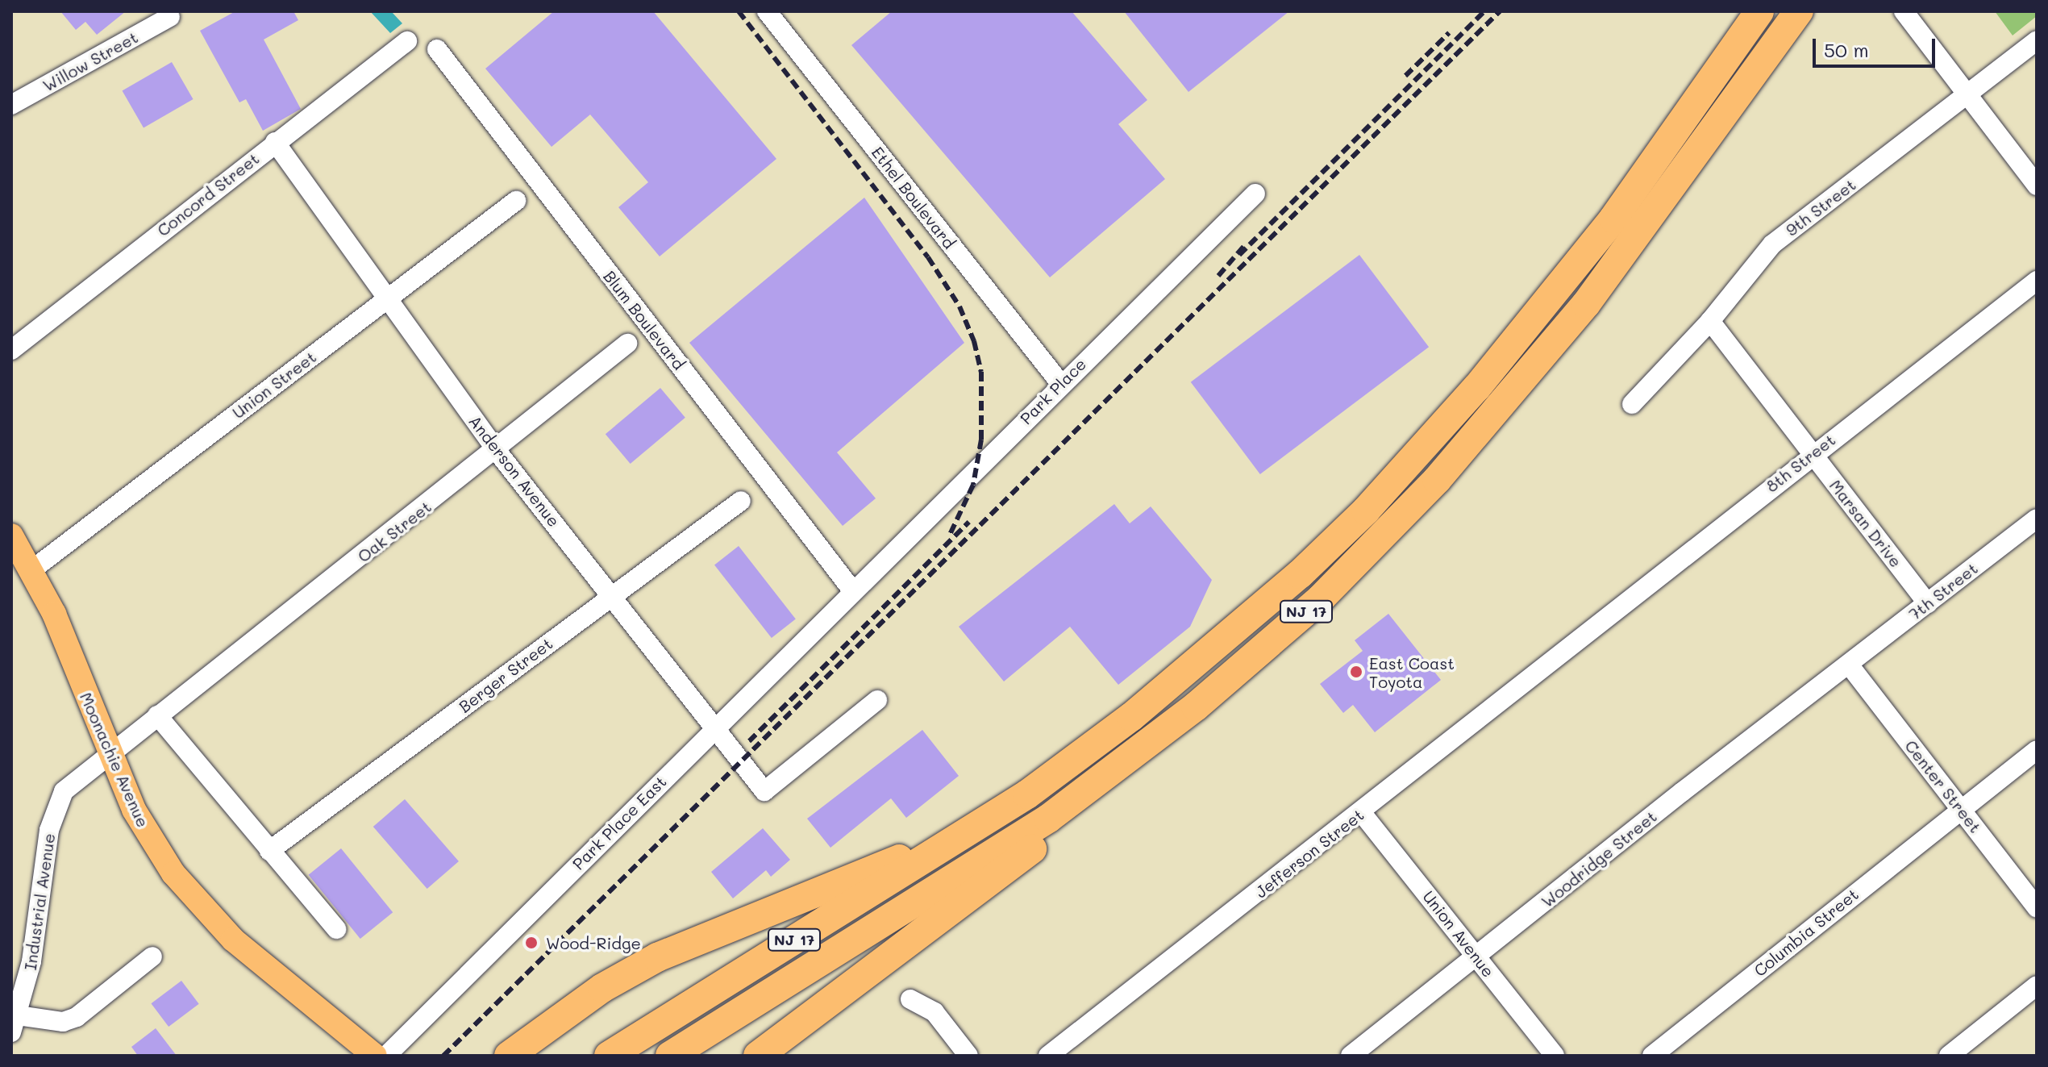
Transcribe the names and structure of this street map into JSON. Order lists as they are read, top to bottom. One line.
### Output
{"streets":{"highway":["NJ 17"],"main road":["Moonachie Avenue"],"street":["Willow Street","Concord Street","Ethel Boulevard","9th Street","Blum Boulevard","Union Street","Park Place","8th Street","Anderson Avenue","Marsan Drive","Oak Street","7th Street","Berger Street","Center Street","Park Place East","Jefferson Street","Woodridge Street","Industrial Avenue","Columbia Street","Union Avenue"]},"crossings":[["Concord Street","Anderson Avenue"],["Ethel Boulevard","Park Place"],["9th Street","Marsan Drive"],["Blum Boulevard","Park Place"],["Blum Boulevard","Park Place East"],["Union Street","Anderson Avenue"],["Union Street","Moonachie Avenue"],["Park Place","Park Place East"],["8th Street","Marsan Drive"],["8th Street","Jefferson Street"],["Anderson Avenue","Oak Street"],["Anderson Avenue","Berger Street"],["Anderson Avenue","Park Place East"],["Marsan Drive","7th Street"],["Oak Street","Moonachie Avenue"],["Oak Street","Industrial Avenue"],["7th Street","Center Street"],["7th Street","Woodridge Street"],["Moonachie Avenue","Park Place East"],["Moonachie Avenue","Industrial Avenue"],["Center Street","Woodridge Street"],["Center Street","Columbia Street"],["Jefferson Street","Union Avenue"],["Woodridge Street","Union Avenue"]],"places":["East Coast Toyota","Wood-Ridge"],"scale_bar":"50 m"}
